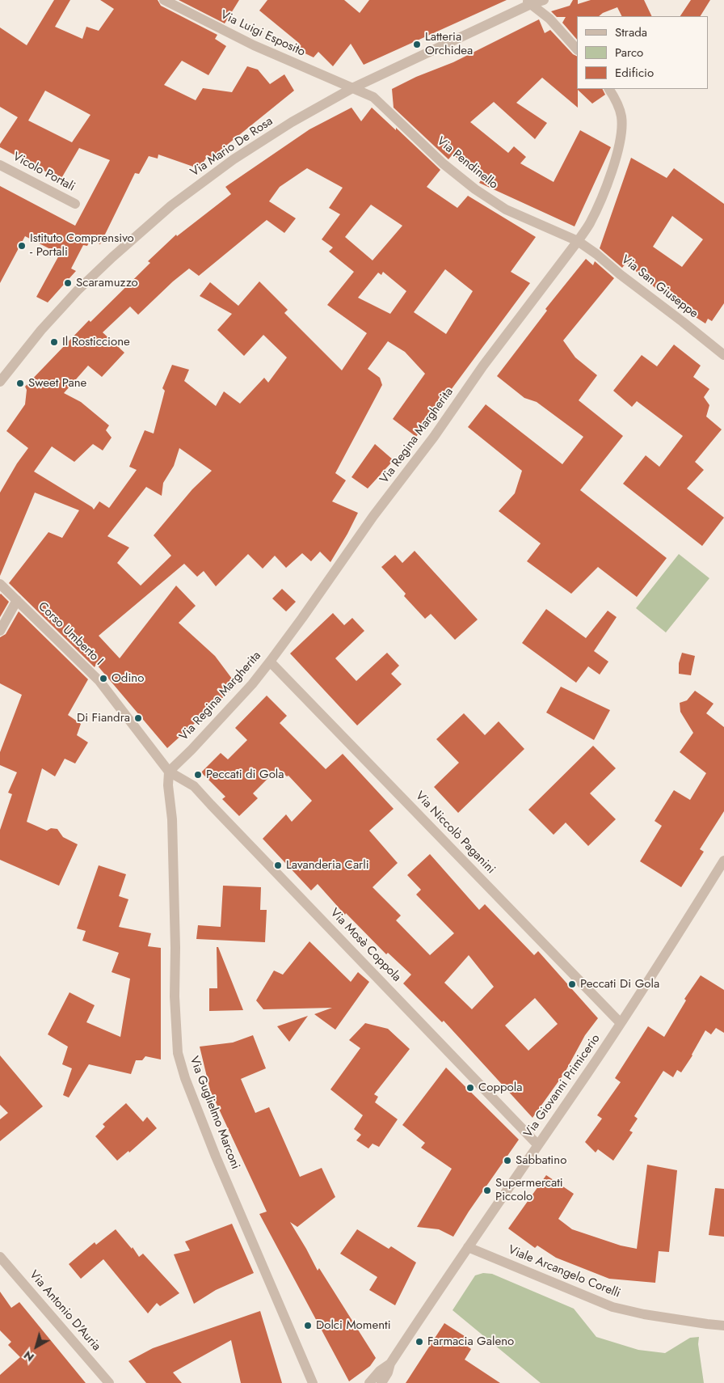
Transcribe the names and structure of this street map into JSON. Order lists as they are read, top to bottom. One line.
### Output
{"streets":{"street":["Via Luigi Esposito","Via Mario De Rosa","Via Pendinello","Vicolo Portali","Via San Giuseppe","Via Regina Margherita","Corso Umberto I","Via Niccolò Paganini","Via Mosè Coppola","Via Giovanni Primicerio","Via Guglielmo Marconi","Viale Arcangelo Corelli","Via Antonio D'Auria"]},"crossings":[["Via Luigi Esposito","Via Mario De Rosa"],["Via Luigi Esposito","Via Pendinello"],["Via Mario De Rosa","Via Pendinello"],["Via Pendinello","Via San Giuseppe"],["Via Pendinello","Via Regina Margherita"],["Via San Giuseppe","Via Regina Margherita"],["Via Regina Margherita","Corso Umberto I"],["Via Regina Margherita","Via Niccolò Paganini"],["Via Regina Margherita","Via Mosè Coppola"],["Via Regina Margherita","Via Guglielmo Marconi"],["Corso Umberto I","Via Mosè Coppola"],["Corso Umberto I","Via Guglielmo Marconi"],["Via Niccolò Paganini","Via Giovanni Primicerio"],["Via Mosè Coppola","Via Giovanni Primicerio"],["Via Mosè Coppola","Via Guglielmo Marconi"],["Via Giovanni Primicerio","Viale Arcangelo Corelli"]],"places":["Latteria Orchidea","Istituto Comprensivo - Portali","Scaramuzzo","Il Rosticcione","Sweet Pane","Odino","Di Fiandra","Peccati di Gola","Lavanderia Carli","Peccati Di Gola","Coppola","Sabbatino","Supermercati Piccolo","Dolci Momenti","Farmacia Galeno"],"legend":["Strada","Parco","Edificio"],"north":"bottom left"}
